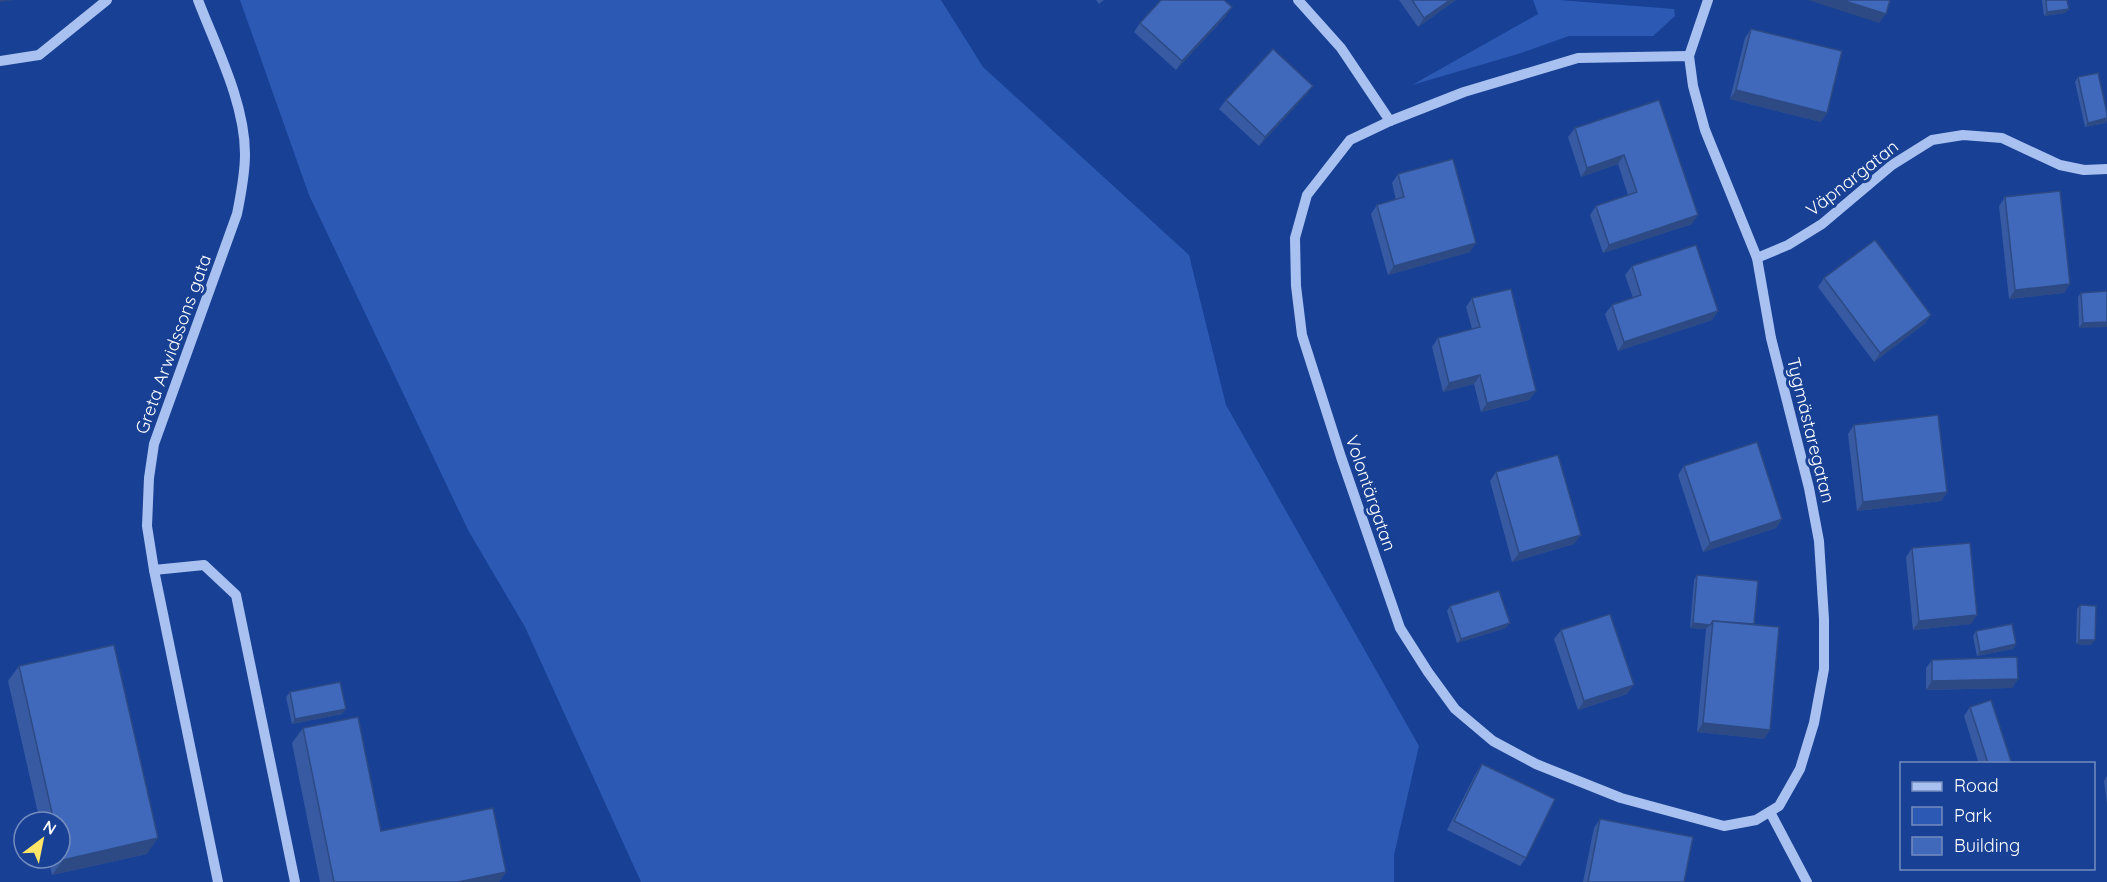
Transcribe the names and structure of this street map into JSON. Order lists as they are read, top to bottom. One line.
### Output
{"streets":{"street":["Väpnargatan","Greta Arwidssons gata","Tygmästaregatan","Volontärgatan"]},"crossings":[["Väpnargatan","Tygmästaregatan"],["Tygmästaregatan","Volontärgatan"]],"legend":["Road","Park","Building"],"north":"top right"}
